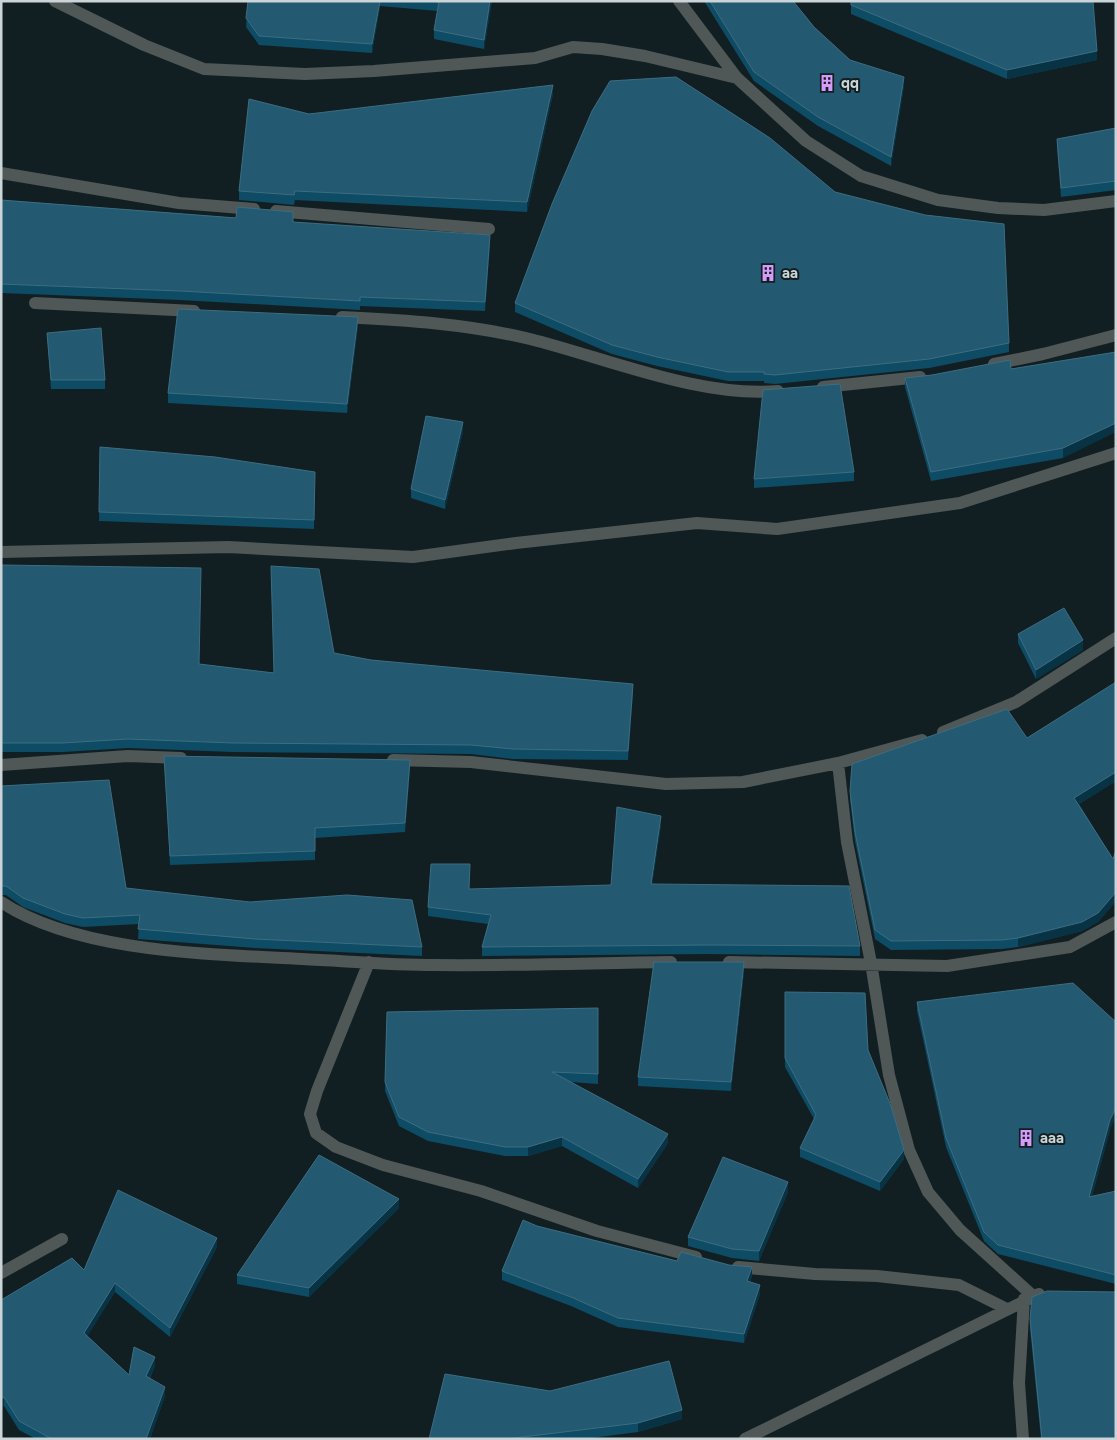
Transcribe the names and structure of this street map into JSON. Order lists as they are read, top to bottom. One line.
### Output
{"places":{"building":["qq","aa","aaa"]}}
